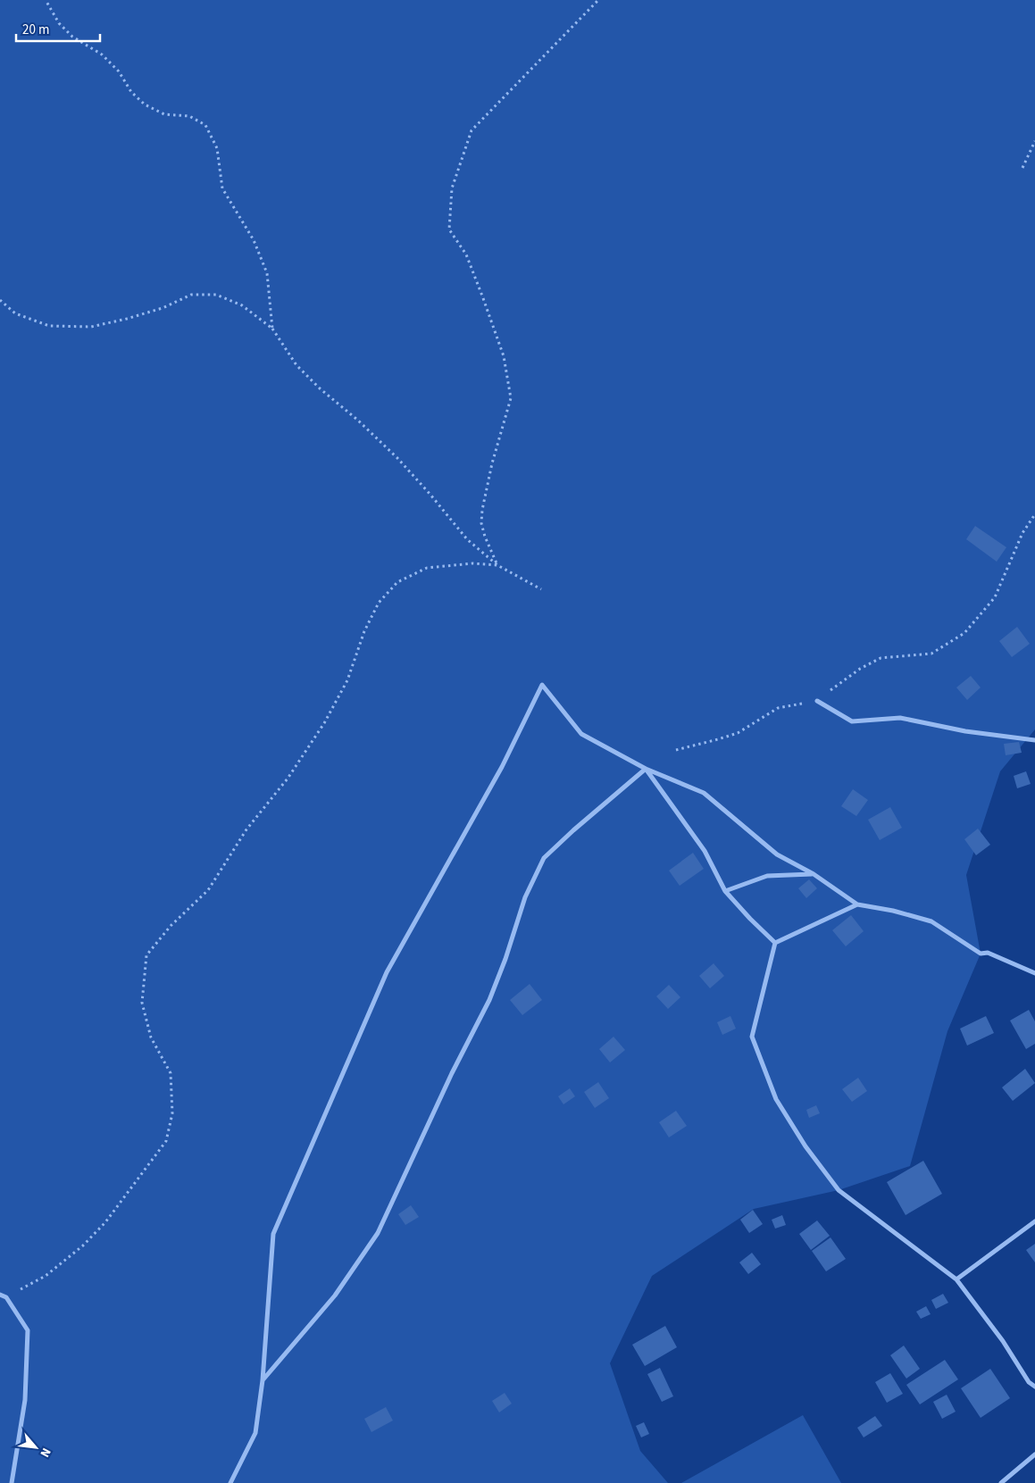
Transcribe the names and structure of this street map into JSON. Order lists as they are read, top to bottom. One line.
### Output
{"scale_bar":"20 m","north":"bottom right"}
